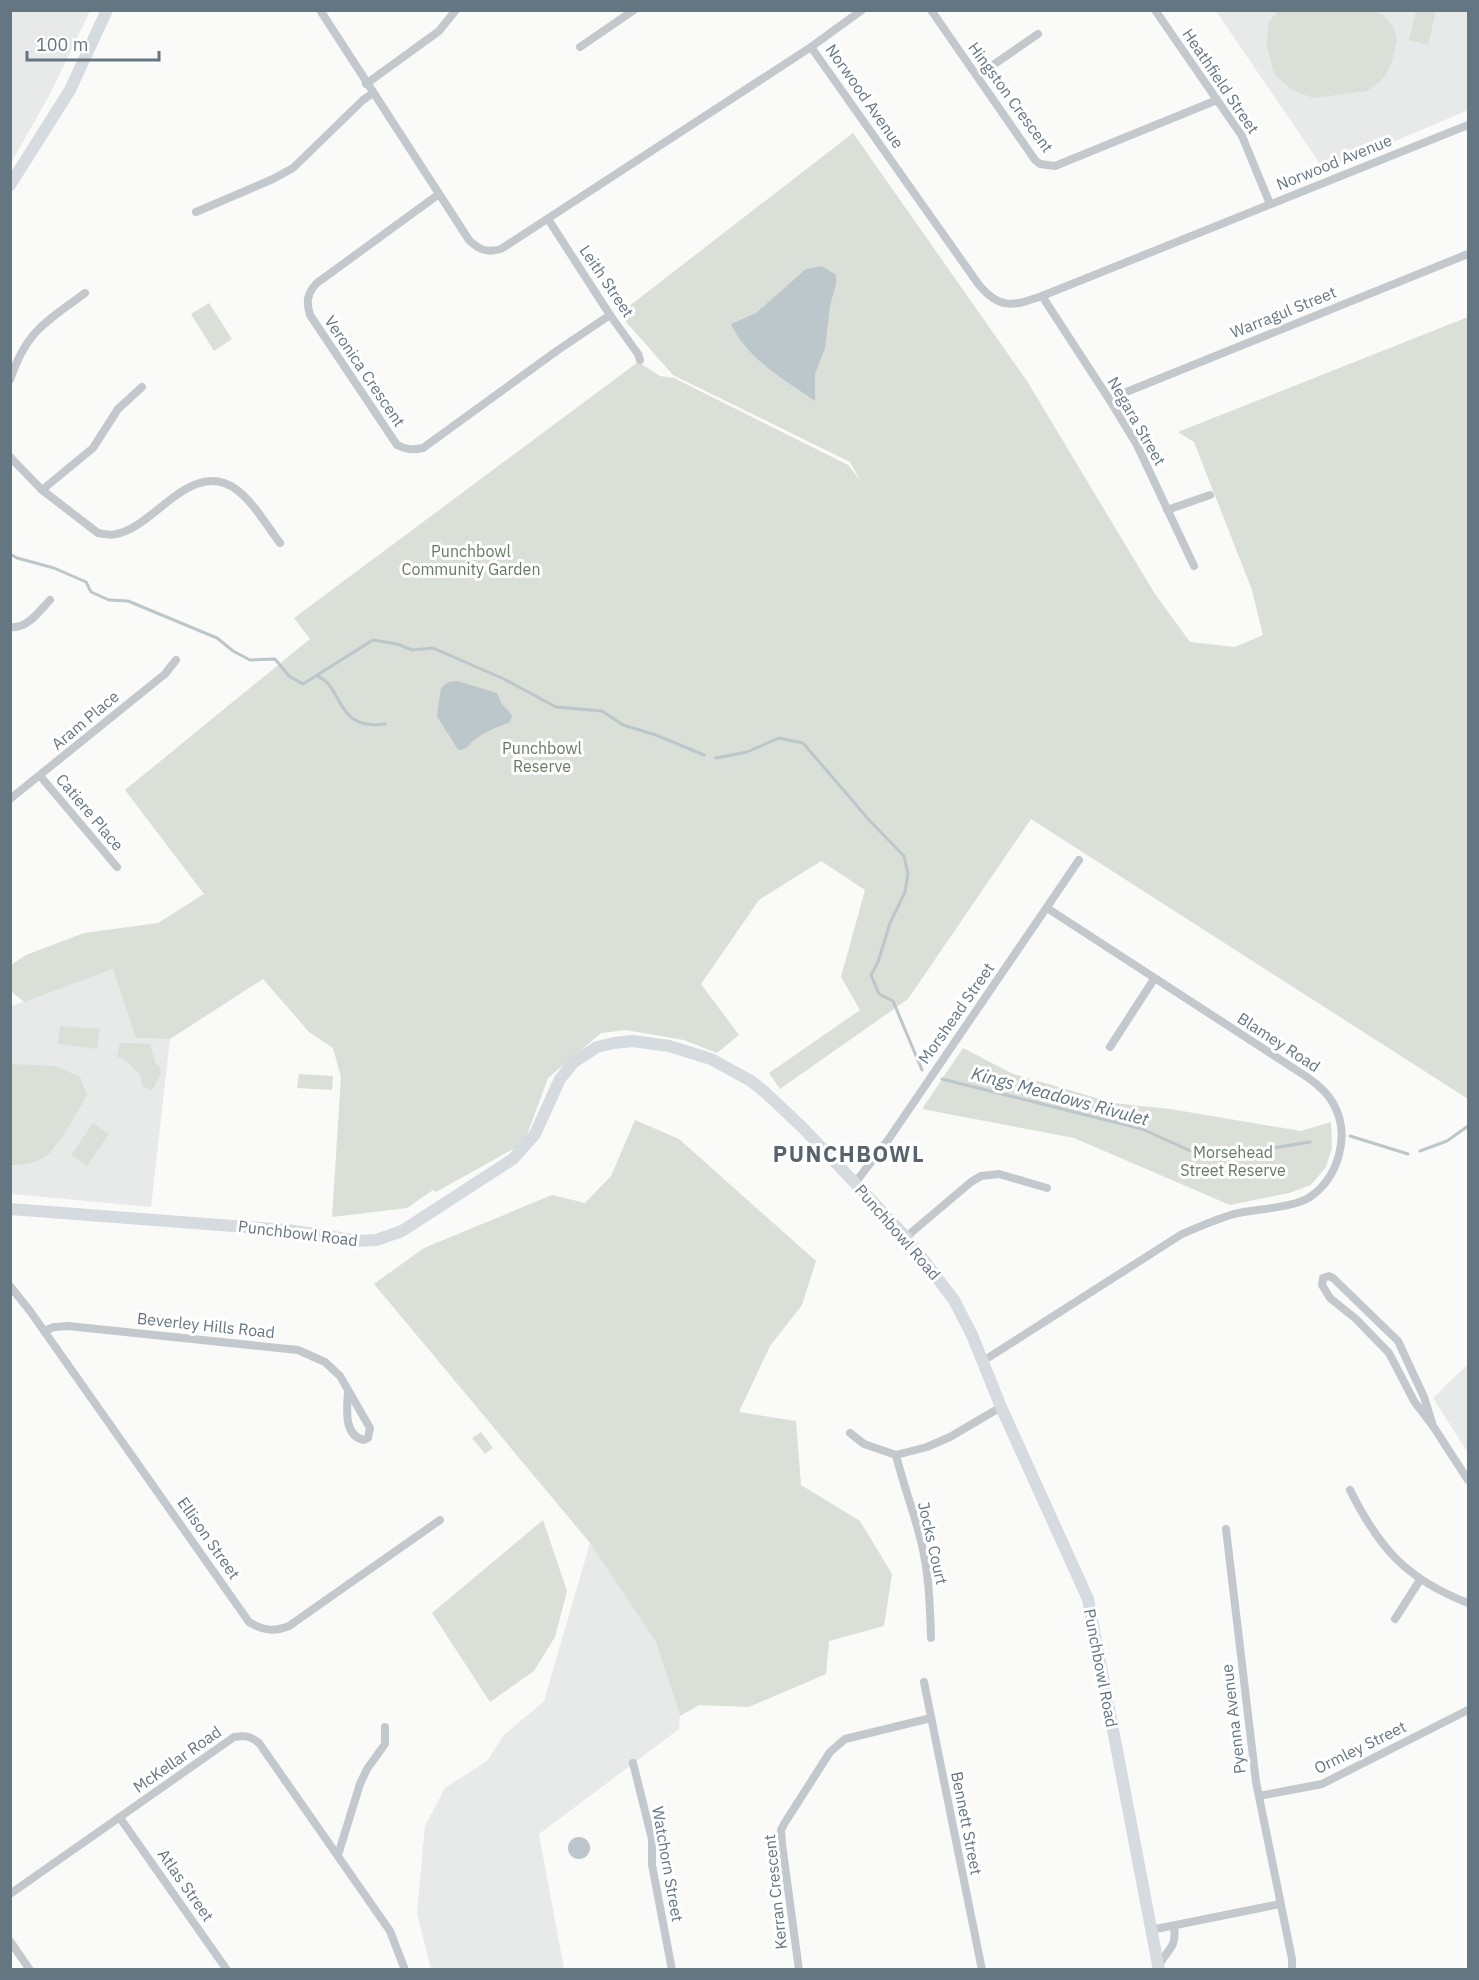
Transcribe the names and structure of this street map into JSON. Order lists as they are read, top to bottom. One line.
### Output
{"streets":{"street":["Heathfield Street","Norwood Avenue","Hingston Crescent","Leith Street","Warragul Street","Veronica Crescent","Negara Street","Aram Place","Catiere Place","Morshead Street","Blamey Road","Punchbowl Road","Beverley Hills Road","Ellison Street","Jocks Court","Pyenna Avenue","Ormley Street","McKellar Road","Bennett Street","Watchorn Street","Atlas Street","Kerran Crescent"]},"crossings":[["Heathfield Street","Norwood Avenue"],["Heathfield Street","Hingston Crescent"],["Norwood Avenue","Leith Street"],["Norwood Avenue","Veronica Crescent"],["Norwood Avenue","Negara Street"],["Leith Street","Veronica Crescent"],["Warragul Street","Negara Street"],["Aram Place","Catiere Place"],["Morshead Street","Blamey Road"],["Morshead Street","Punchbowl Road"],["Blamey Road","Punchbowl Road"],["Beverley Hills Road","Ellison Street"],["Pyenna Avenue","Ormley Street"],["McKellar Road","Atlas Street"],["Bennett Street","Kerran Crescent"]],"districts":["PUNCHBOWL"],"water":["Kings Meadows Rivulet"],"parks":["Punchbowl Community Garden","Punchbowl Reserve","Morsehead Street Reserve"],"scale_bar":"100 m"}
